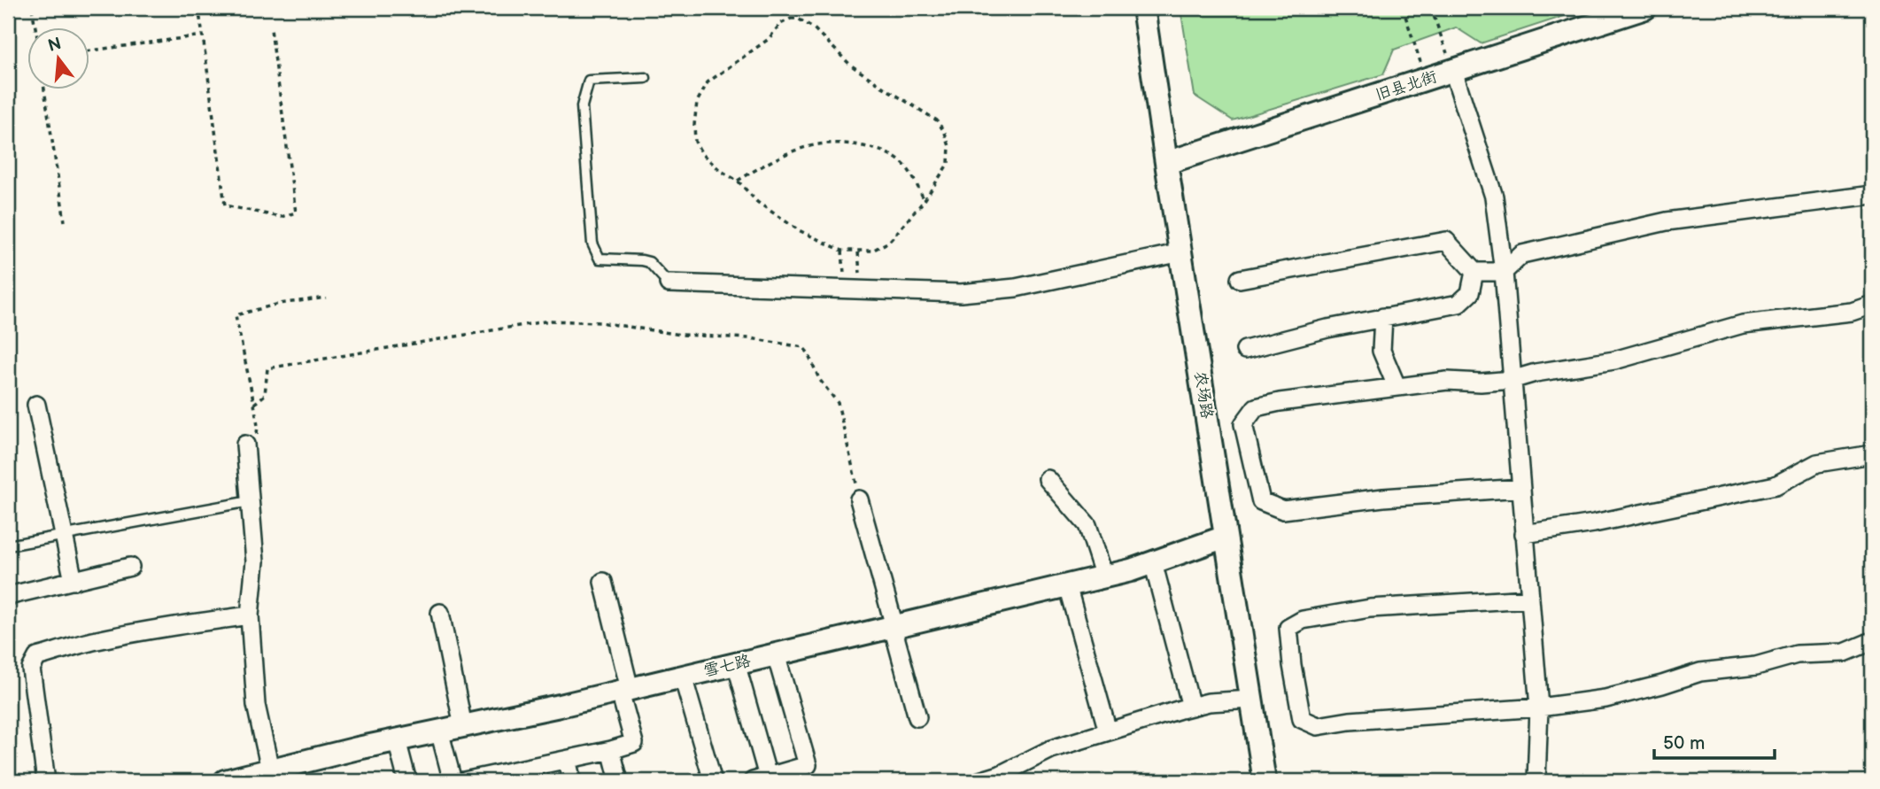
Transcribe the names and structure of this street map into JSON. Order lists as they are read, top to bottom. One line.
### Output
{"streets":{"street":["旧县北街","农场路","雪七路"]},"crossings":[["旧县北街","农场路"],["农场路","雪七路"]],"scale_bar":"50 m","north":"top"}
